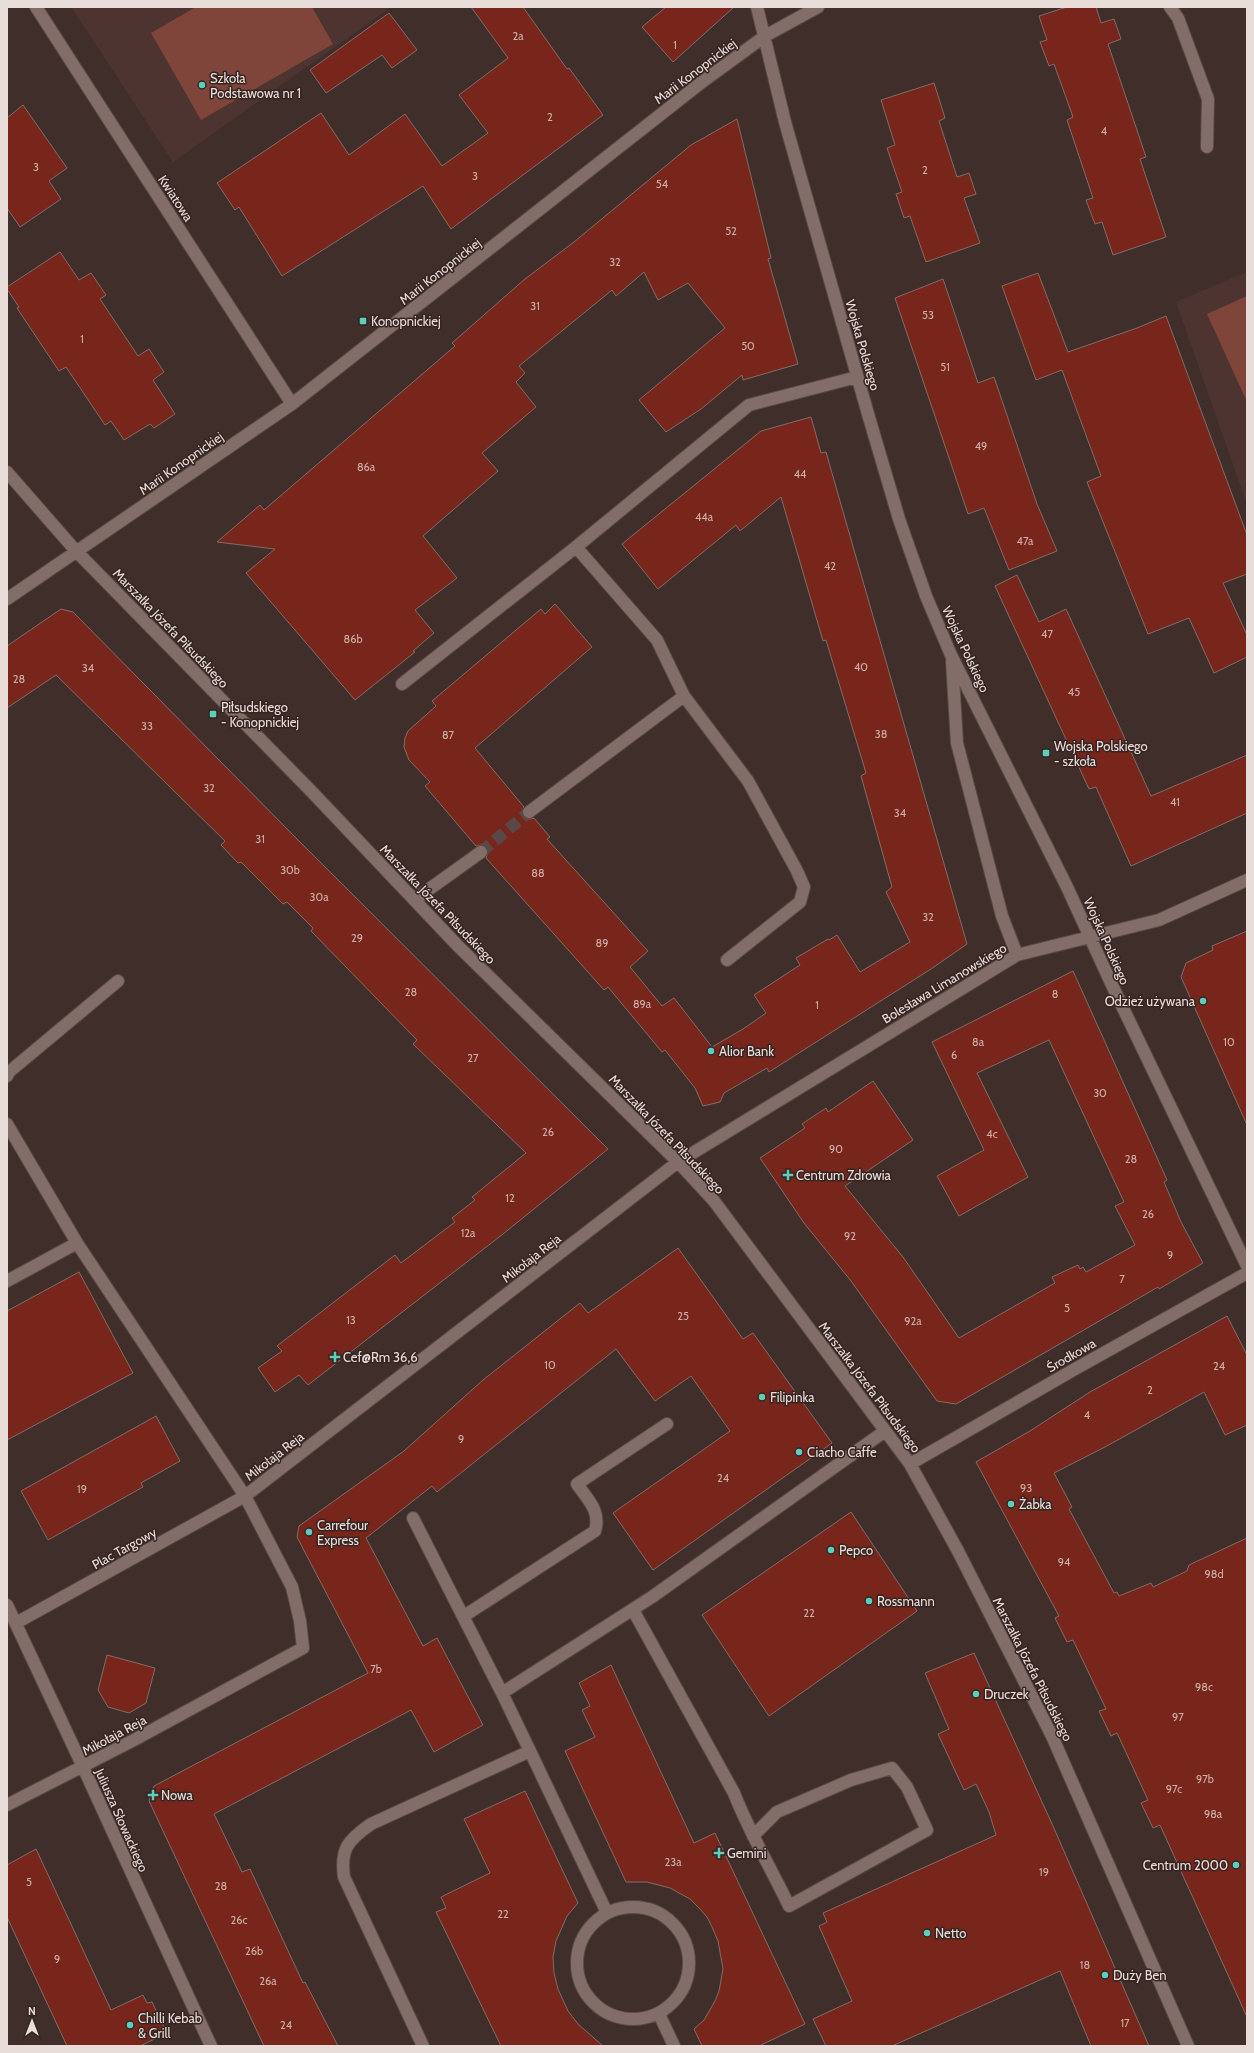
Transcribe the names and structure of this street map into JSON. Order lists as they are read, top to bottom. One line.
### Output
{"streets":{"street":["Marii Konopnickiej","Kwiatowa","Wojska Polskiego","Marszałka Józefa Piłsudskiego","Bolesława Limanowskiego","Mikołaja Reja","Środkowa","Plac Targowy","Juliusza Słowackiego"]},"crossings":[["Marii Konopnickiej","Kwiatowa"],["Marii Konopnickiej","Wojska Polskiego"],["Marii Konopnickiej","Marszałka Józefa Piłsudskiego"],["Wojska Polskiego","Bolesława Limanowskiego"],["Marszałka Józefa Piłsudskiego","Bolesława Limanowskiego"],["Marszałka Józefa Piłsudskiego","Mikołaja Reja"],["Marszałka Józefa Piłsudskiego","Środkowa"],["Bolesława Limanowskiego","Mikołaja Reja"],["Mikołaja Reja","Plac Targowy"],["Mikołaja Reja","Juliusza Słowackiego"],["Plac Targowy","Juliusza Słowackiego"]],"places":{"other":["Szkoła Podstawowa nr 1","Odzież używana","Alior Bank","Filipinka","Ciacho Caffe","Żabka","Carrefour Express","Pepco","Rossmann","Druczek","Centrum 2000","Netto","Duży Ben","Chilli Kebab & Grill"],"transit":["Konopnickiej","Piłsudskiego - Konopnickiej","Wojska Polskiego - szkoła"],"health":["Centrum Zdrowia","Cef@Rm 36,6","Nowa","Gemini"]},"house_numbers":["2a","1","2","4","3","2","3","54","52","32","31","53","1","50","51","49","86a","44","44a","47a","42","47","86b","40","34","28","45","33","38","87","32","41","34","31","30b","88","30a","32","29","89","28","8","89a","1","8a","10","6","27","30","26","4c","90","28","12","26","12a","92","9","7","5","25","13","92a","10","24","2","4","9","24","93","19","94","98d","22","7b","98c","97","97b","97c","98a","23a","19","5","28","22","26c","26b","9","18","26a","17","24"],"north":"top"}
